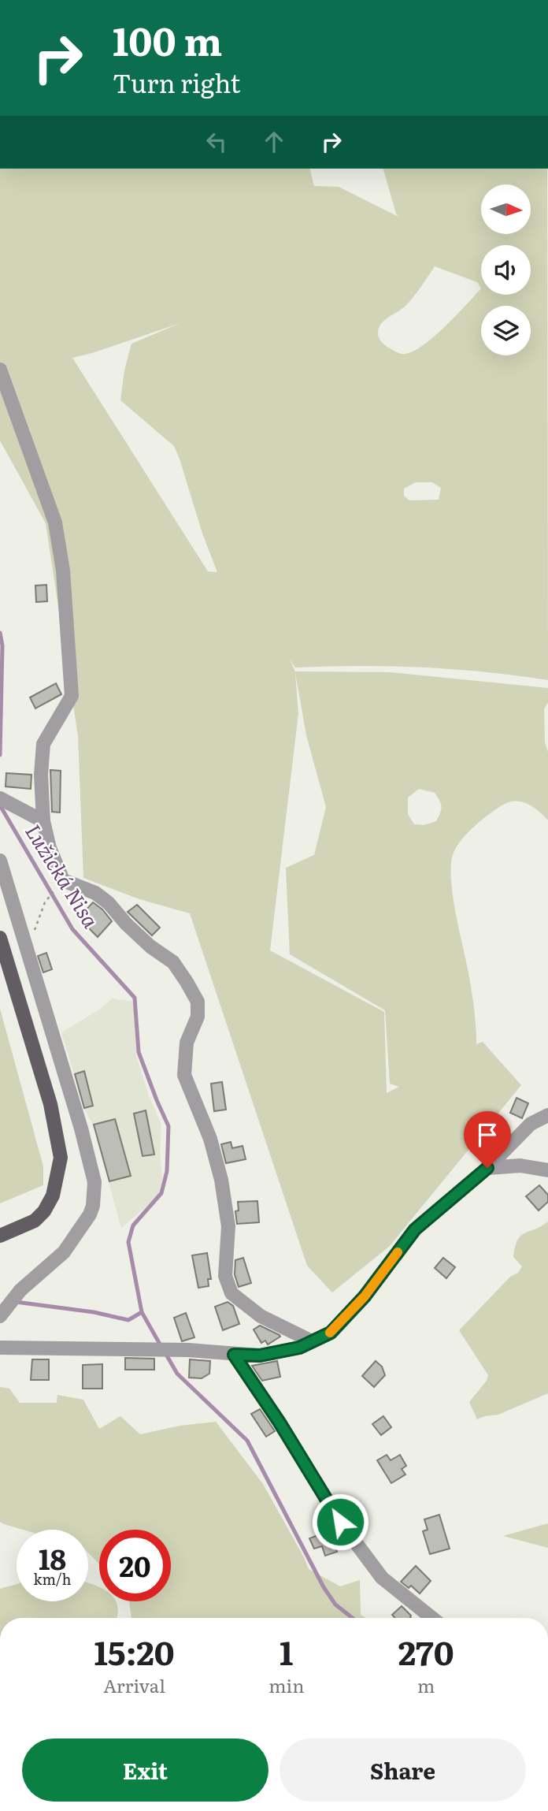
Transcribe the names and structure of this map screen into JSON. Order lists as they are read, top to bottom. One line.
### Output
{"water":["Lužická Nisa"],"north":"right","page":{"turn":["100 m","Turn right"],"speed":"18 km/h","limit":"20","eta":["15:20","Arrival","1","min","270","m"],"buttons":["Exit","Share"]}}
